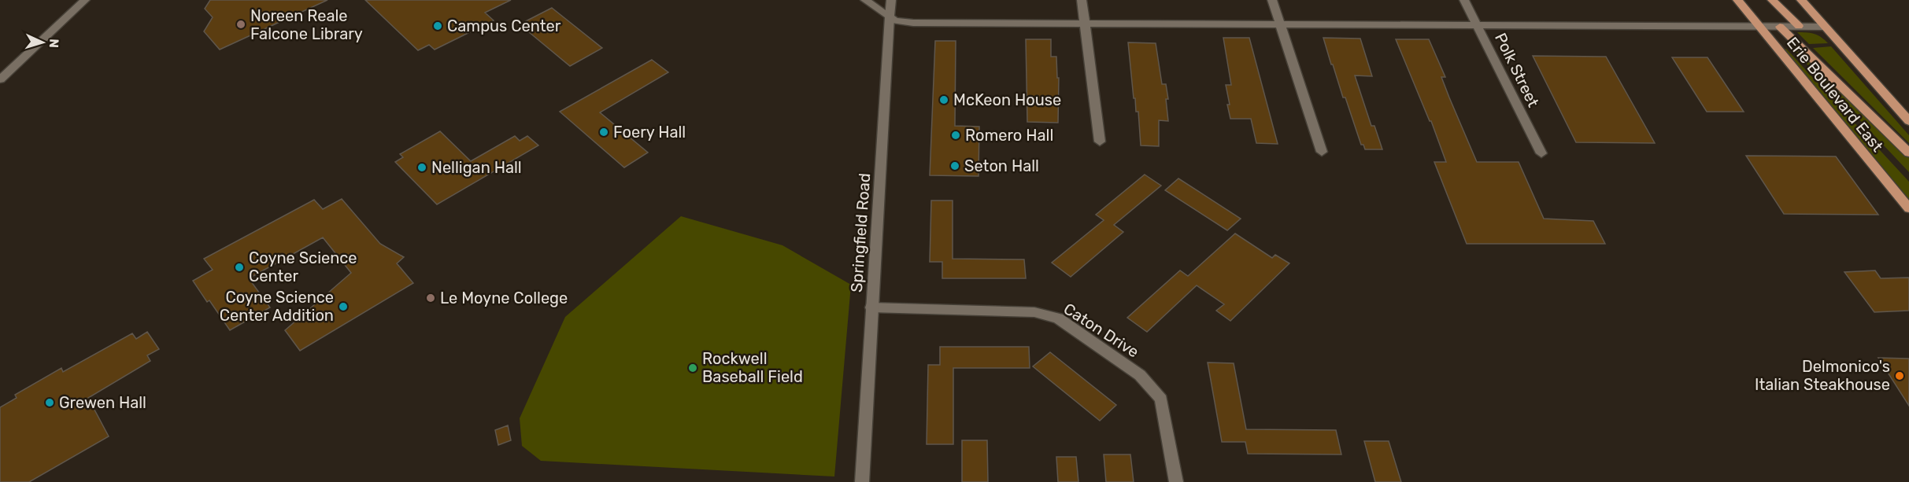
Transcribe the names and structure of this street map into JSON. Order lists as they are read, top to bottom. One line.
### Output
{"streets":{"main road":["Erie Boulevard East"],"street":["Polk Street","Springfield Road","Caton Drive"]},"crossings":[["Springfield Road","Caton Drive"]],"places":["Noreen Reale Falcone Library","Campus Center","McKeon House","Foery Hall","Romero Hall","Seton Hall","Nelligan Hall","Coyne Science Center","Le Moyne College","Coyne Science Center Addition","Rockwell Baseball Field","Delmonico's Italian Steakhouse","Grewen Hall"],"north":"right"}
